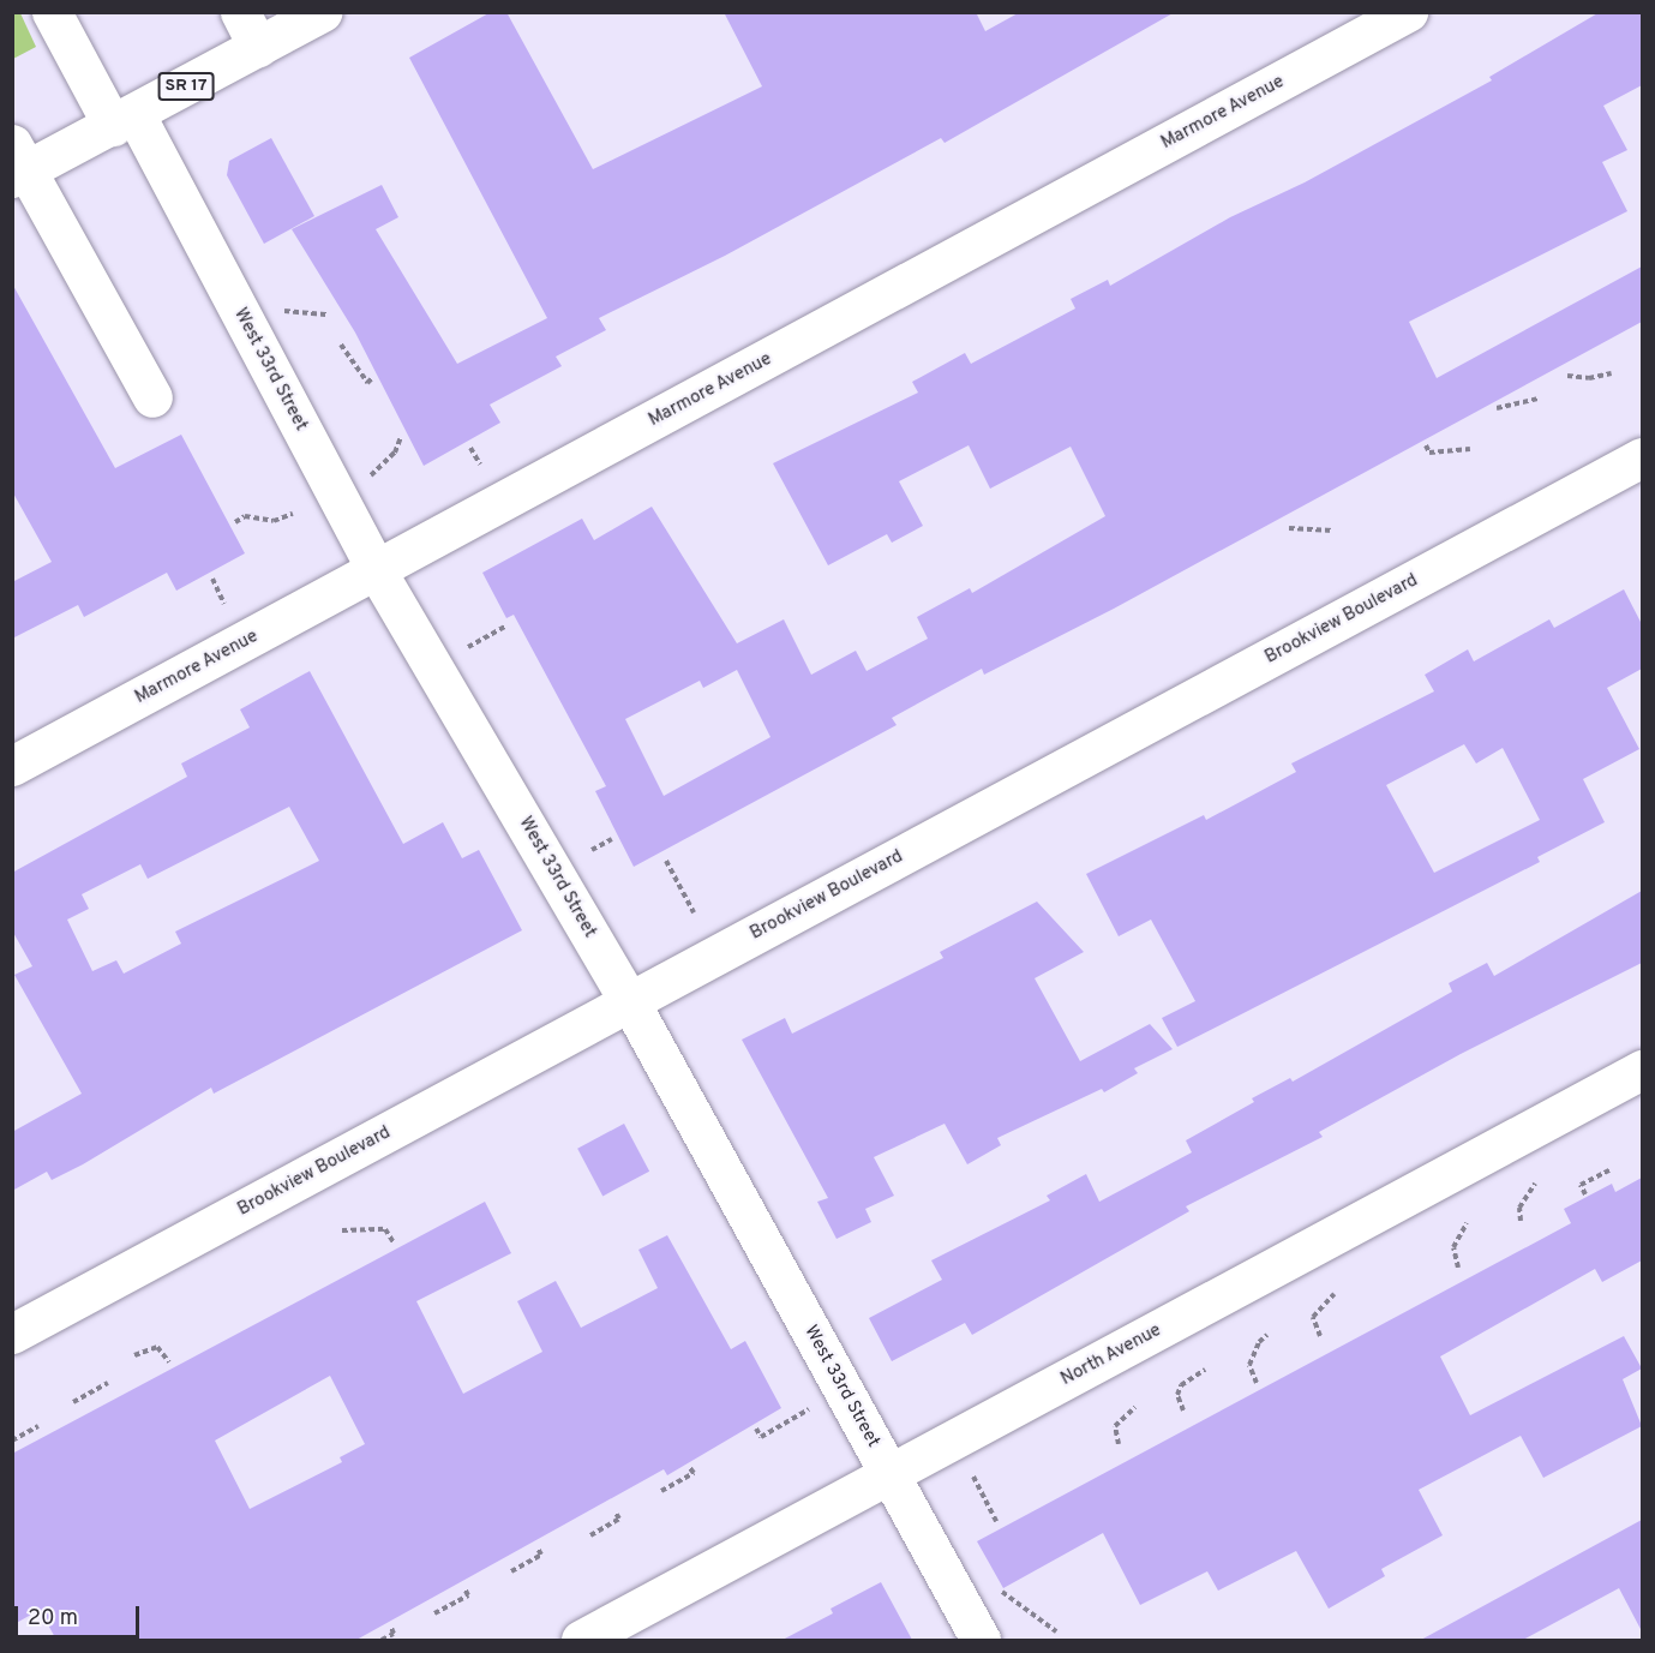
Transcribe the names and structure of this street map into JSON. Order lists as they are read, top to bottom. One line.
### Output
{"streets":{"street":["SR 17","Marmore Avenue","West 33rd Street","Brookview Boulevard","North Avenue"]},"crossings":[["SR 17","West 33rd Street"],["Marmore Avenue","West 33rd Street"],["West 33rd Street","Brookview Boulevard"],["West 33rd Street","North Avenue"]],"scale_bar":"20 m"}
